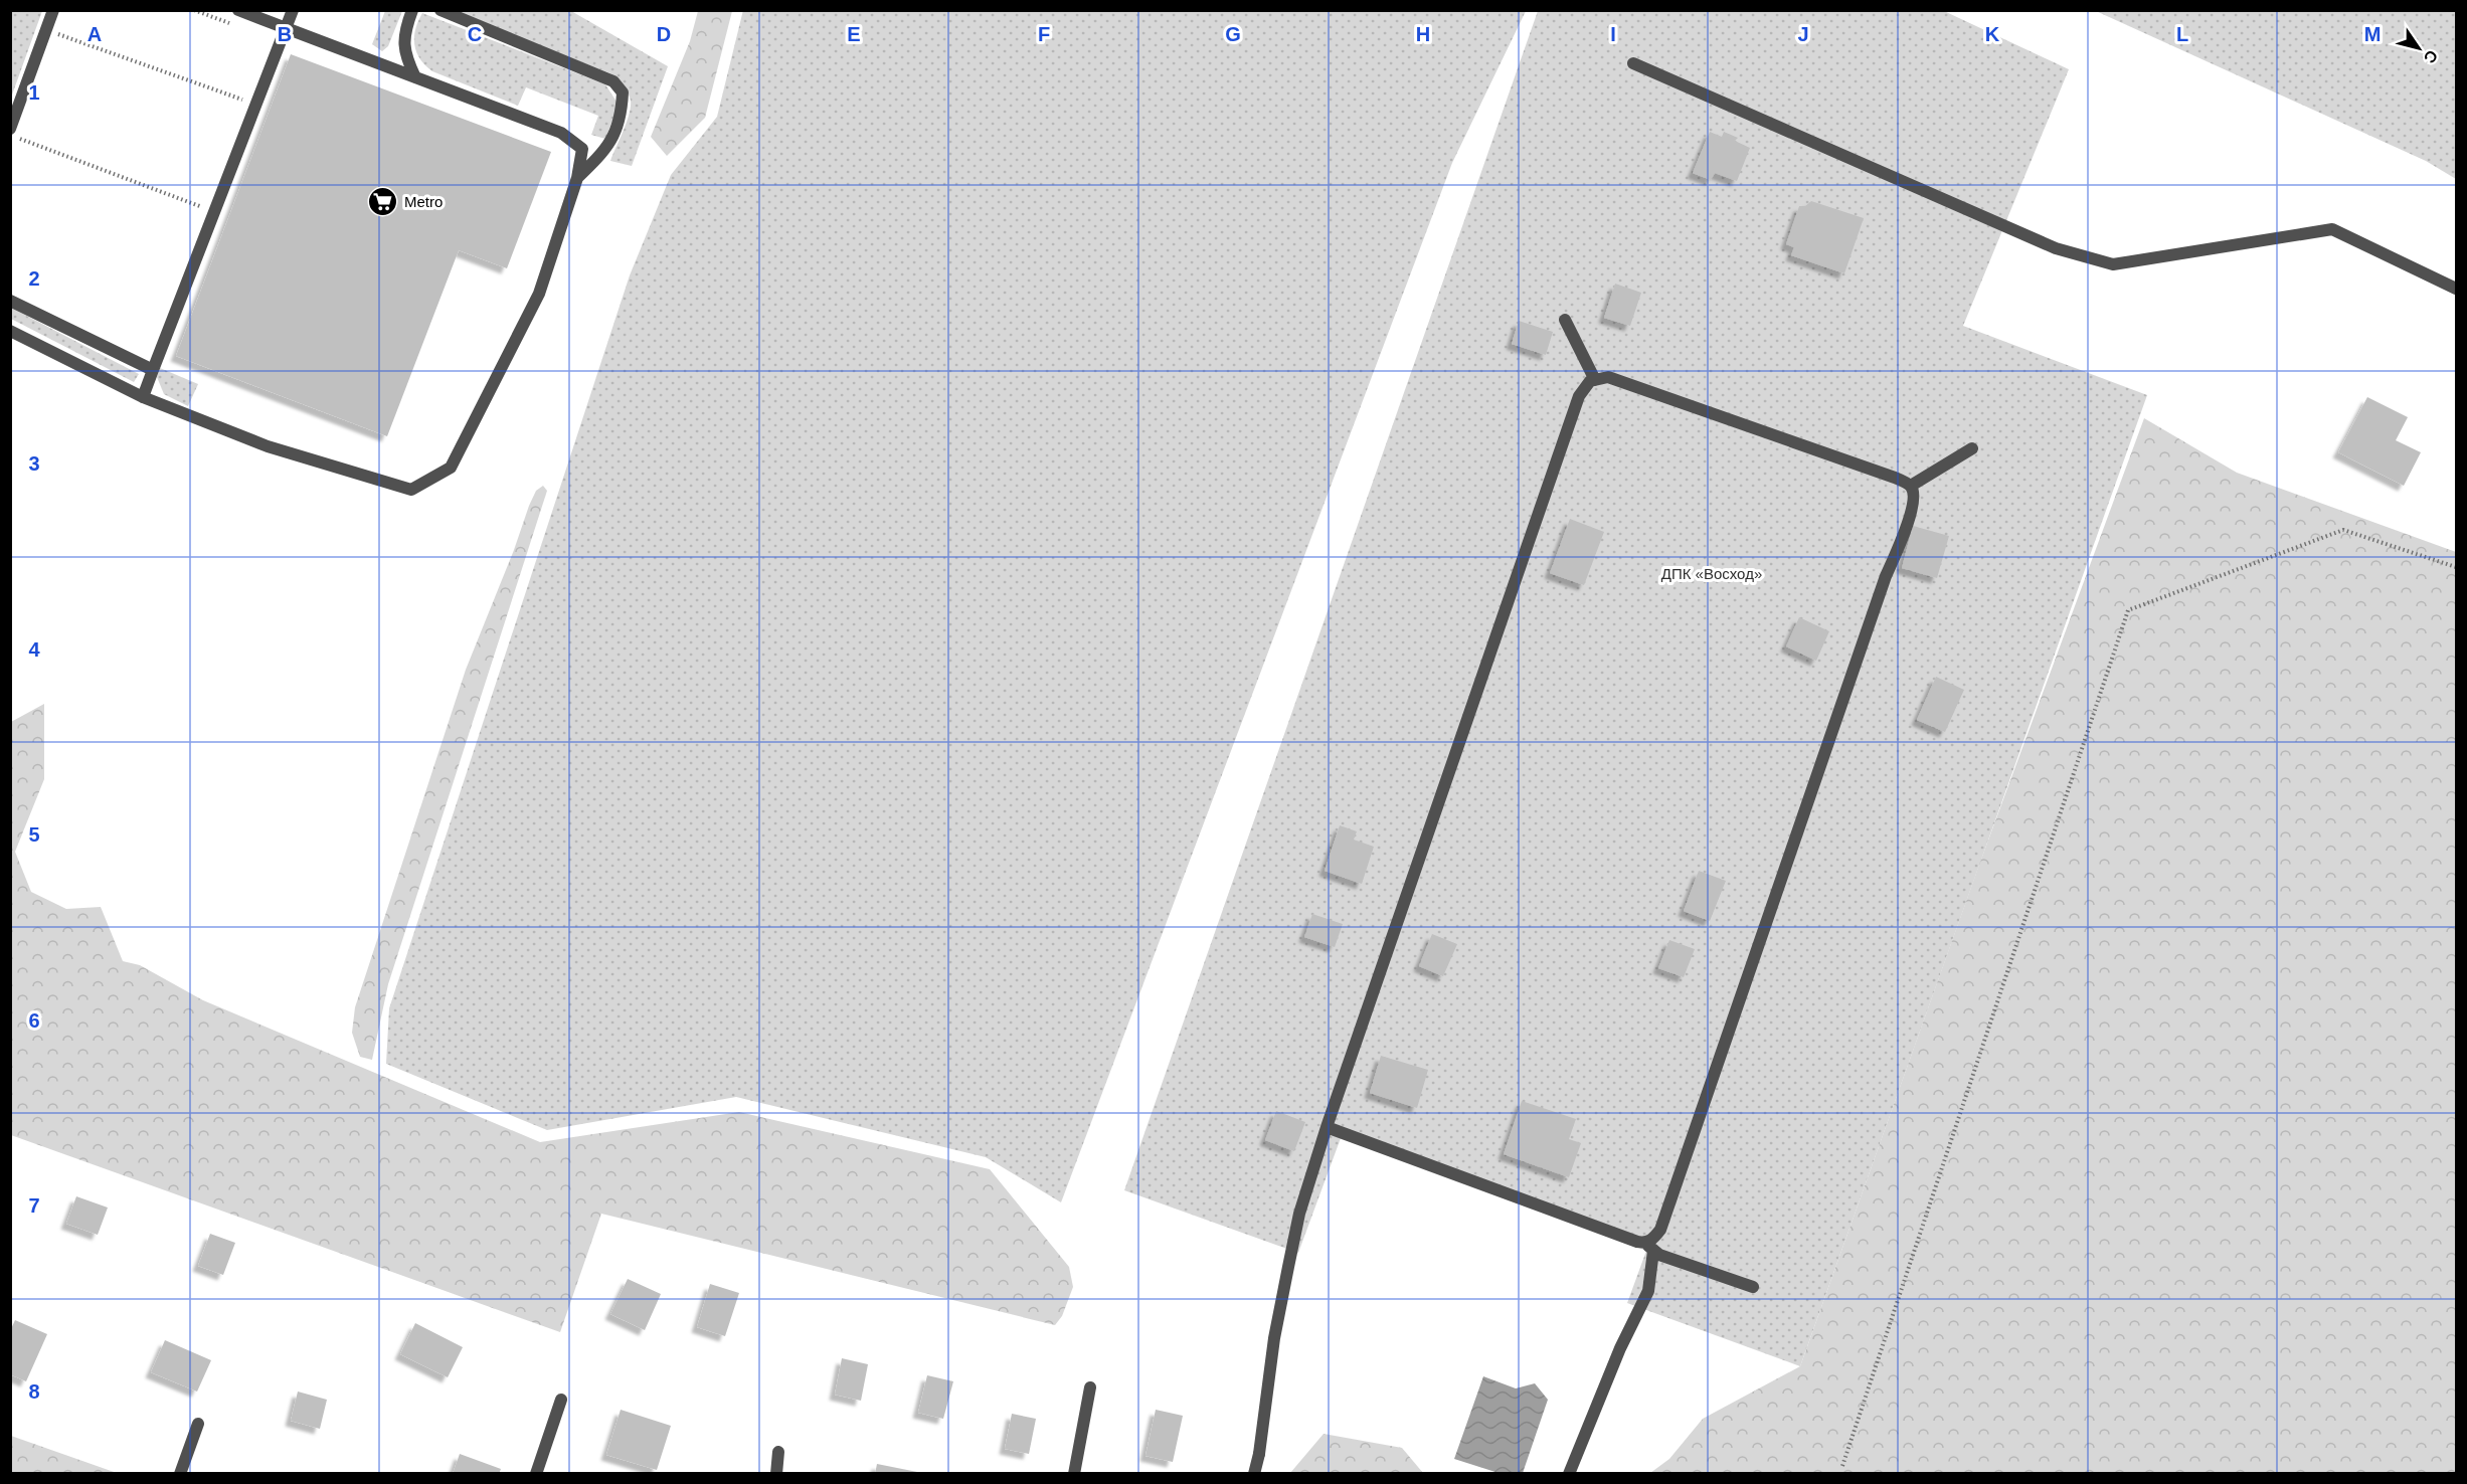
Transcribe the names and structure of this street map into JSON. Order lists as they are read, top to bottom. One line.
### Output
{"parks":["ДПК «Восход»"],"places":{"supermarket":["Metro"]},"north":"bottom right","grid":{"columns":["A","B","C","D","E","F","G","H","I","J","K","L","M"],"rows":["1","2","3","4","5","6","7","8"]}}
